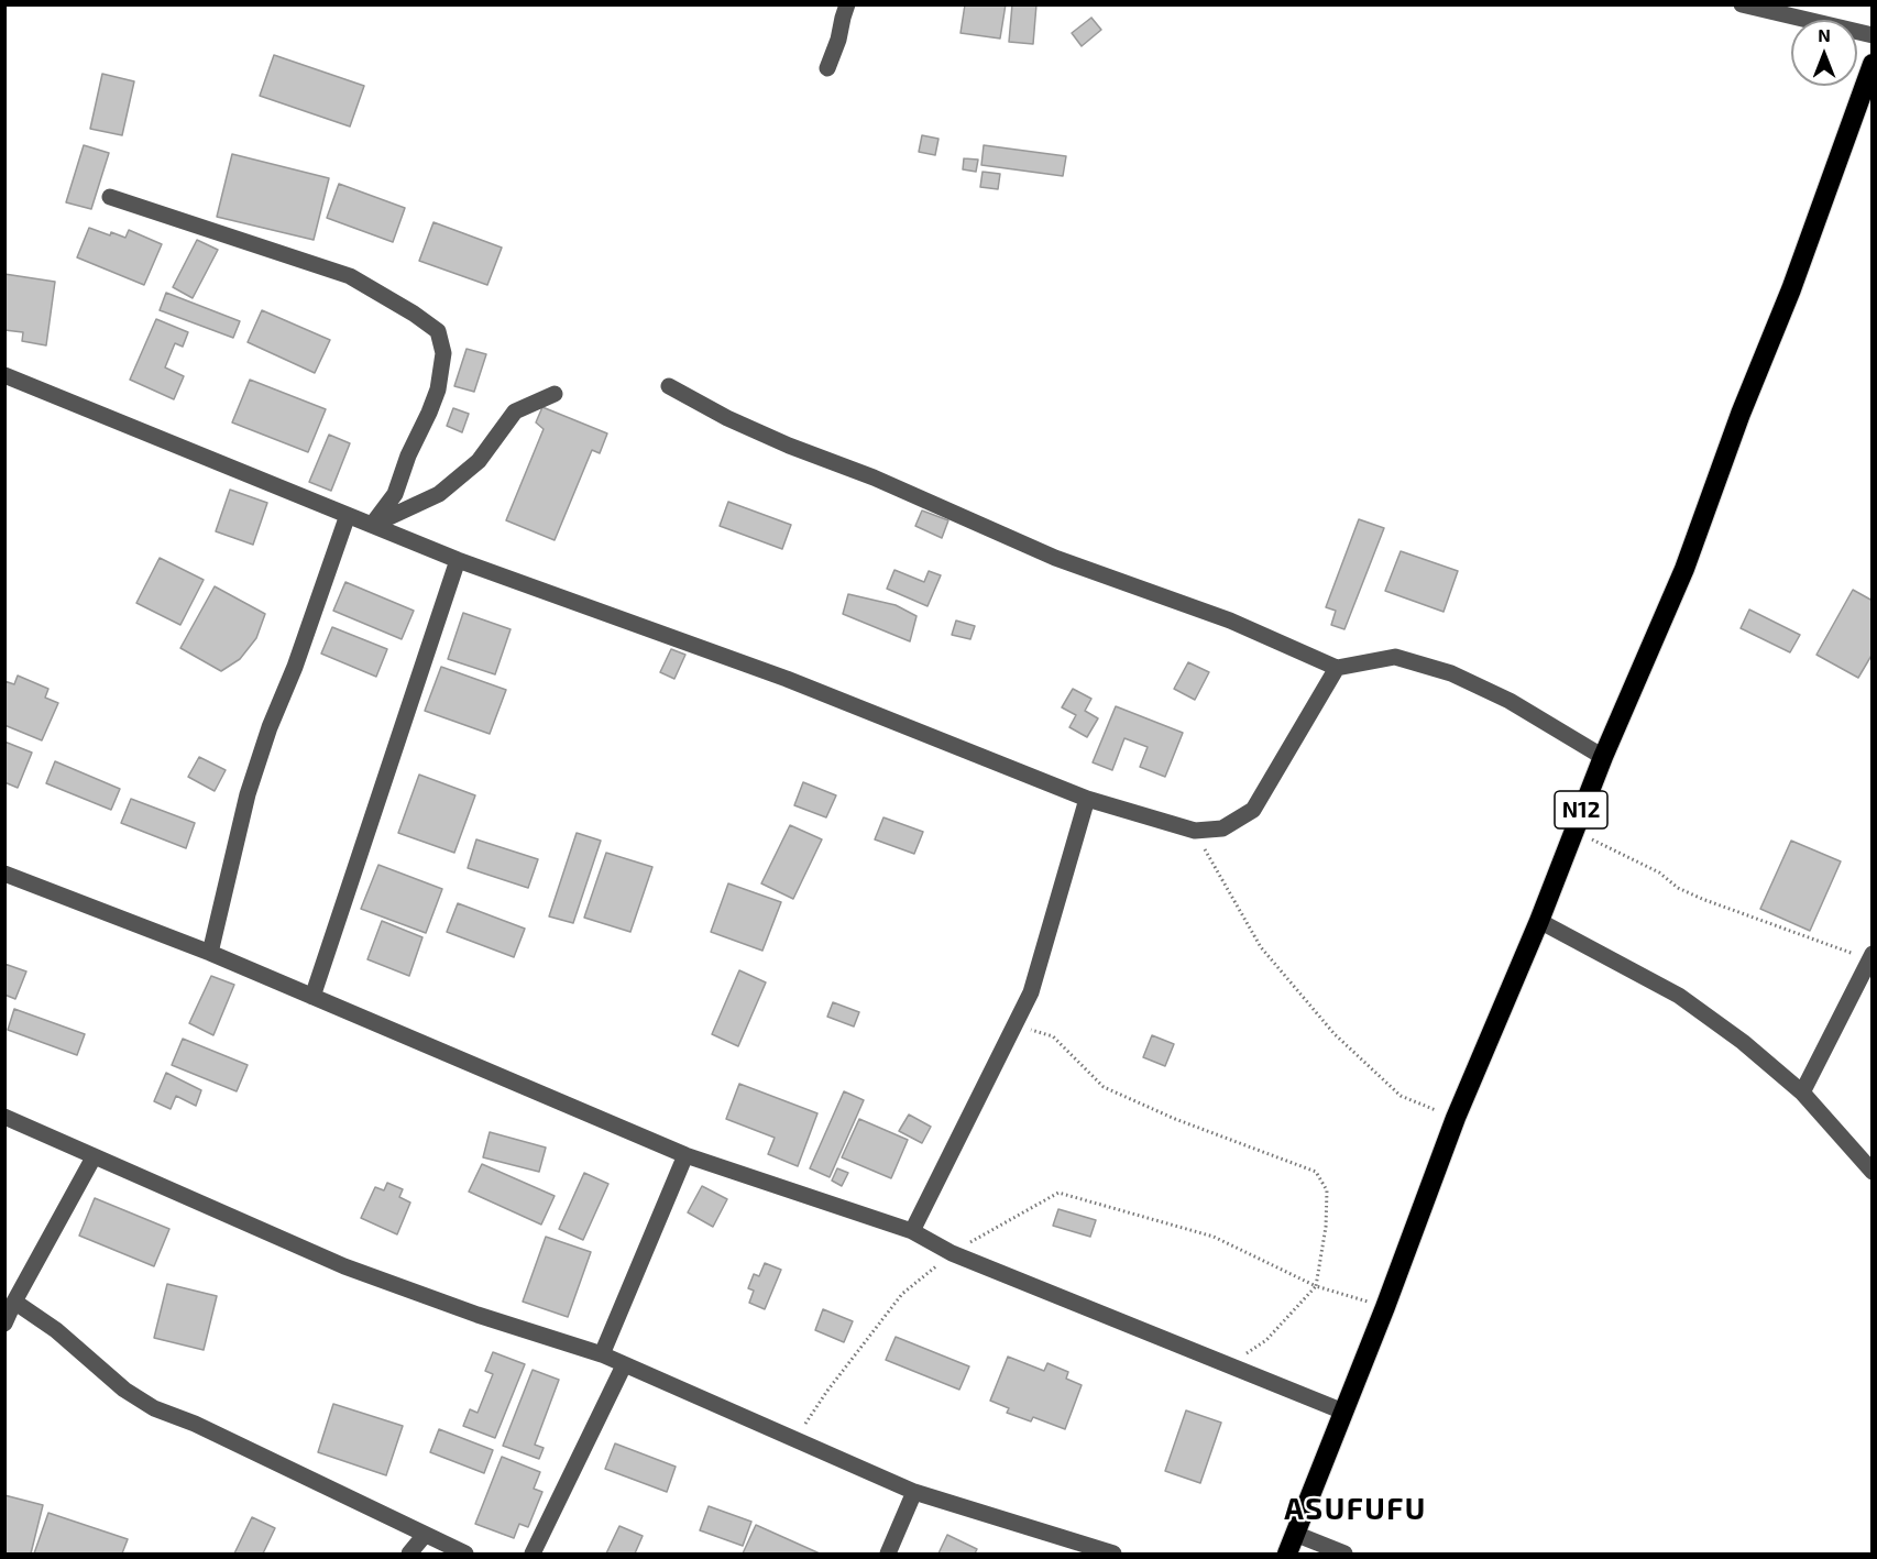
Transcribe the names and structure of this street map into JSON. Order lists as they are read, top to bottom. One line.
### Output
{"streets":{"highway":["N12"]},"districts":["ASUFUFU"],"north":"top"}
